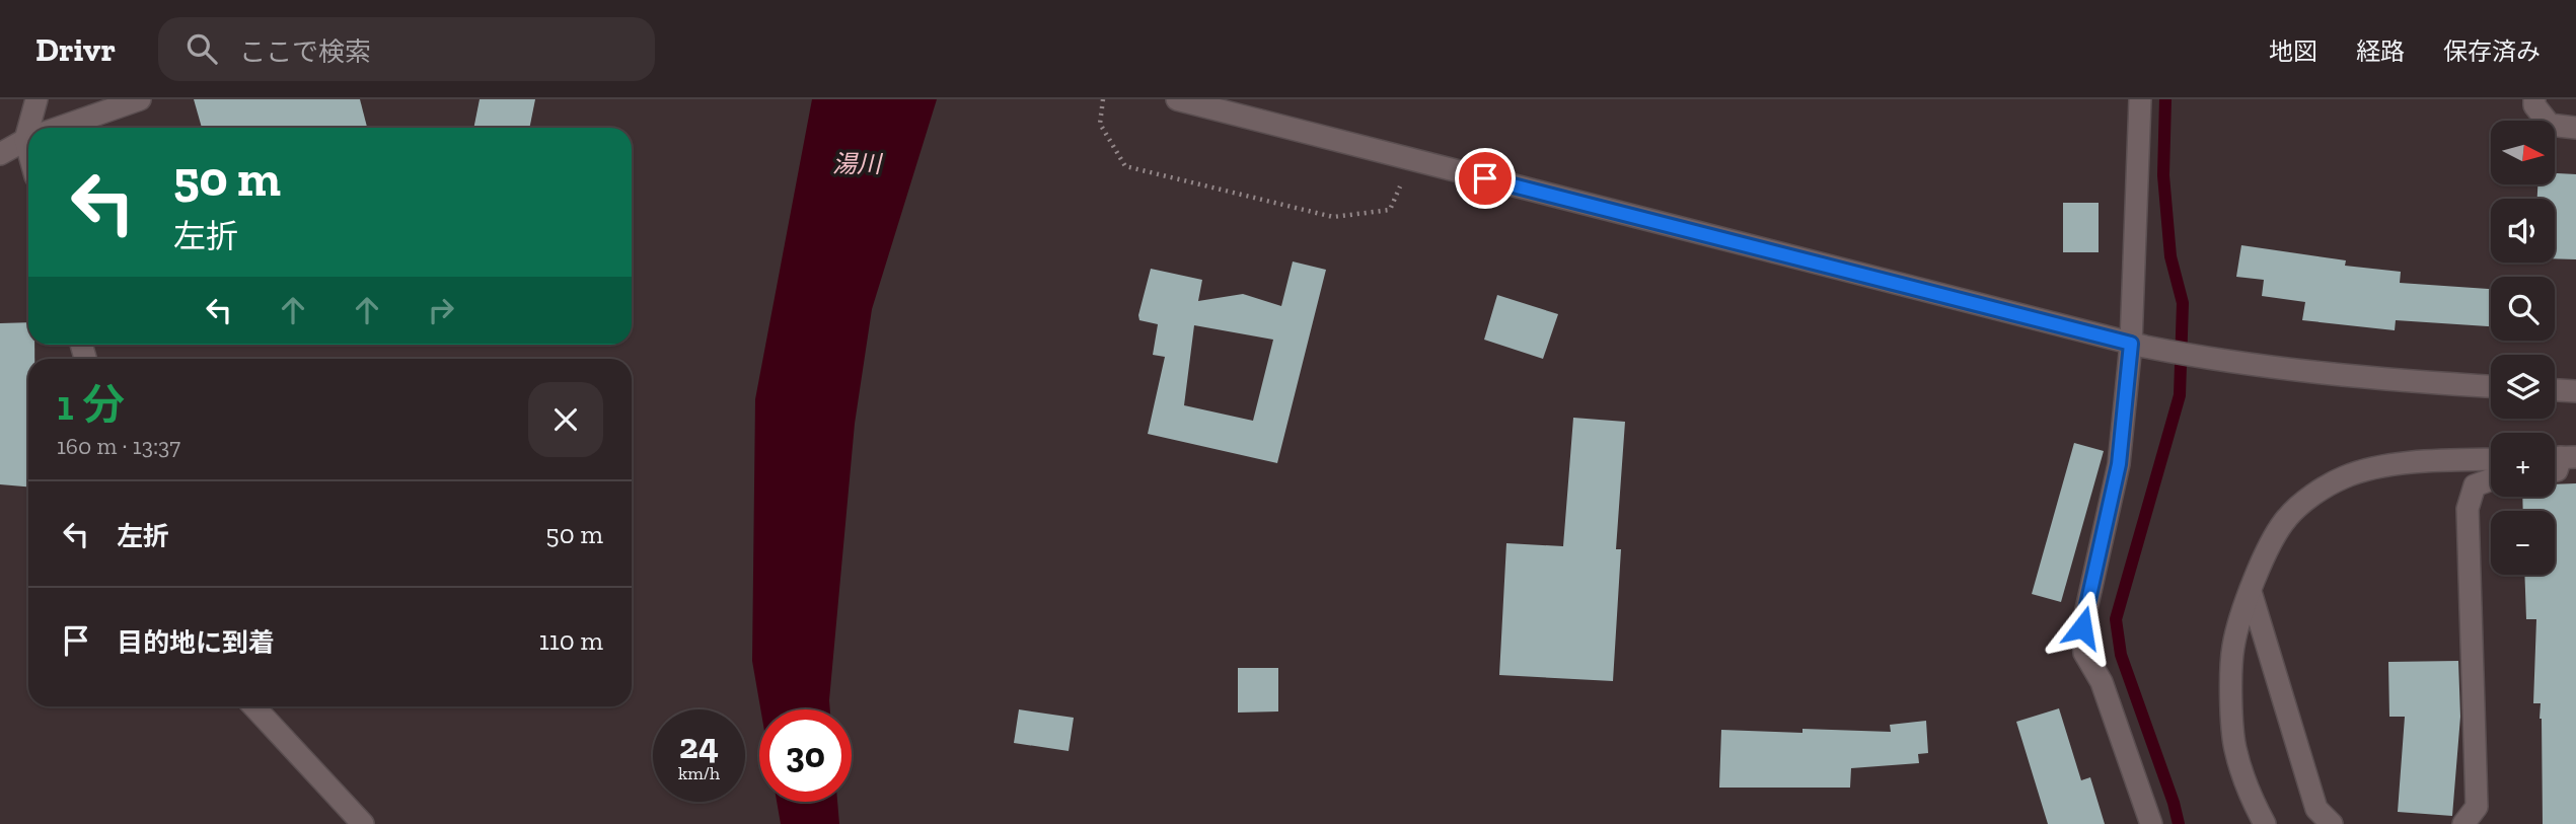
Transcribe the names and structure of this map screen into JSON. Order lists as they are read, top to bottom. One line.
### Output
{"water":["湯川"],"north":"right","page":{"header":"Drivr","search":"ここで検索","nav":["地図","経路","保存済み"],"map_buttons":["+","−"],"turn":["50 m","左折"],"heading":["1 分","160 m · 13:37"],"list":[{"name":"左折","value":"50 m"},{"name":"目的地に到着","value":"110 m"}],"speed":"24 km/h","limit":"30"}}
